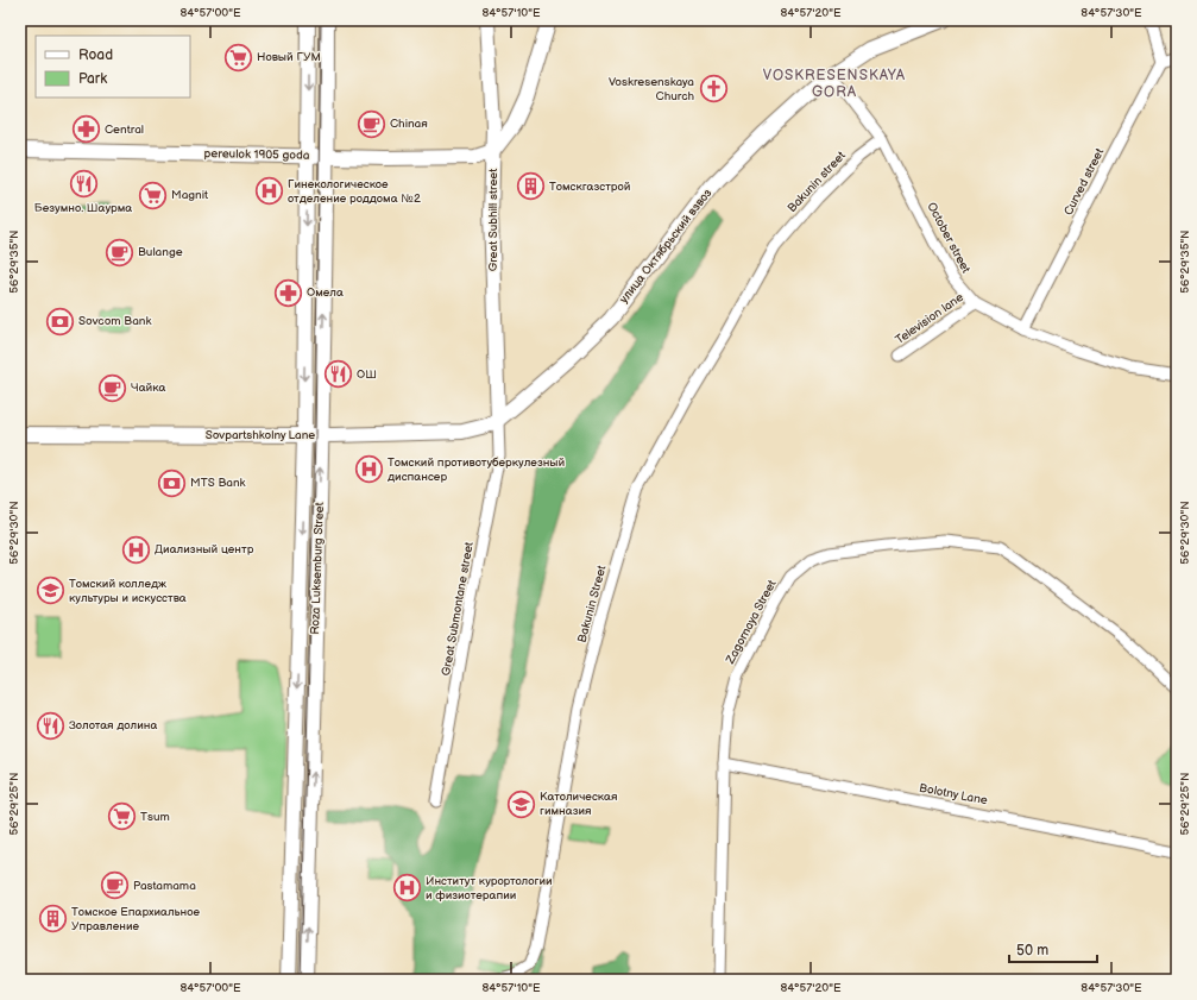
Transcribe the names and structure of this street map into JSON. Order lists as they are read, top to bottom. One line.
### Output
{"streets":{"main road":["pereulok 1905 goda","Great Subhill street","улица Октябрьский взвоз","Sovpartshkolny Lane","Roza Luksemburg Street"],"street":["Bakunin street","Curved street","October street","Television lane","Great Submontane street","Zagornaya Street","Bolotny Lane"]},"crossings":[["pereulok 1905 goda","Great Subhill street"],["pereulok 1905 goda","Roza Luksemburg Street"],["Bakunin street","October street"],["Curved street","October street"],["Great Subhill street","улица Октябрьский взвоз"],["Great Subhill street","Sovpartshkolny Lane"],["Great Subhill street","Great Submontane street"],["October street","улица Октябрьский взвоз"],["October street","Television lane"],["улица Октябрьский взвоз","Sovpartshkolny Lane"],["улица Октябрьский взвоз","Great Submontane street"],["Sovpartshkolny Lane","Roza Luksemburg Street"],["Sovpartshkolny Lane","Great Submontane street"],["Zagornaya Street","Bolotny Lane"]],"districts":["VOSKRESENSKAYA GORA"],"places":{"supermarket":["Новый ГУМ","Magnit","Tsum"],"church":["Voskresenskaya Church"],"cafe":["Chinaя","Bulange","Чайка","Pastamama"],"pharmacy":["Central","Омела"],"restaurant":["Безумно. Шаурма","ОШ","Золотая долина"],"building":["Томскгазстрой","Томское Епархиальное Управление"],"hospital":["Гинекологическое отделение роддома №2","Томский противотуберкулезный диспансер","Диализный центр","Институт курортологии и физиотерапии"],"bank":["Sovcom Bank","MTS Bank"],"school or university":["Томский колледж культуры и искусства","Католическая гимназия"]},"legend":["Road","Park"],"scale_bar":"50 m","coordinates":["84°57'00\"E","84°57'10\"E","84°57'20\"E","84°57'30\"E","56°29'35\"N","56°29'30\"N","56°29'25\"N"]}
